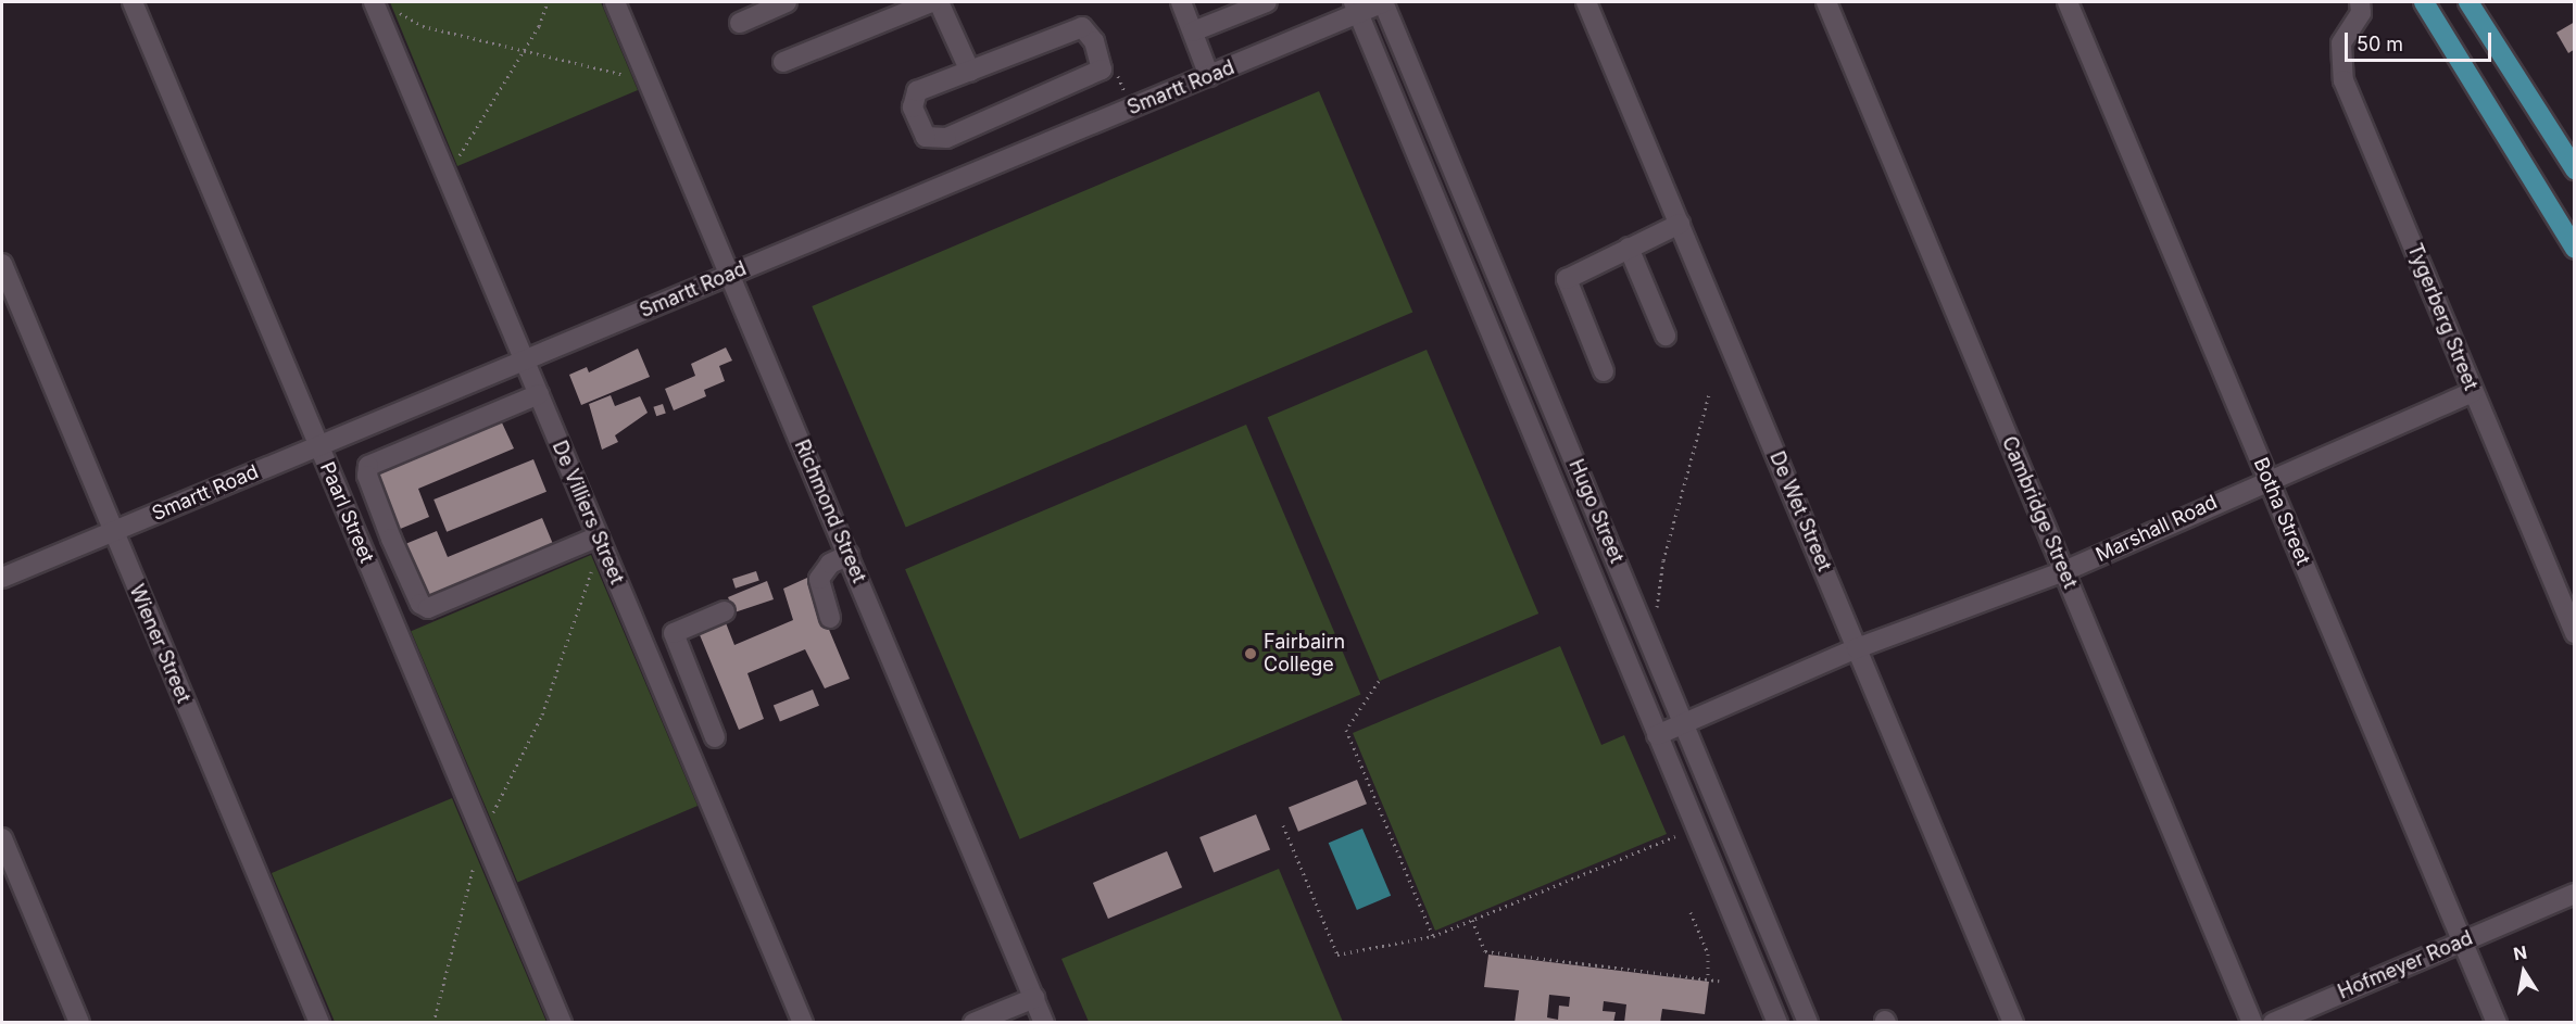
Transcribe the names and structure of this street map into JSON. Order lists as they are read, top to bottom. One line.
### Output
{"streets":{"street":["Smartt Road","Tygerberg Street","Richmond Street","Hugo Street","De Wet Street","Botha Street","Paarl Street","De Villiers Street","Cambridge Street","Marshall Road","Wiener Street","Hofmeyer Road"]},"crossings":[["Smartt Road","Richmond Street"],["Smartt Road","Hugo Street"],["Smartt Road","Paarl Street"],["Smartt Road","De Villiers Street"],["Smartt Road","Wiener Street"],["Tygerberg Street","Marshall Road"],["Hugo Street","Marshall Road"],["De Wet Street","Marshall Road"],["Botha Street","Marshall Road"],["Botha Street","Hofmeyer Road"],["Cambridge Street","Marshall Road"]],"places":["Fairbairn College"],"scale_bar":"50 m","north":"top"}
